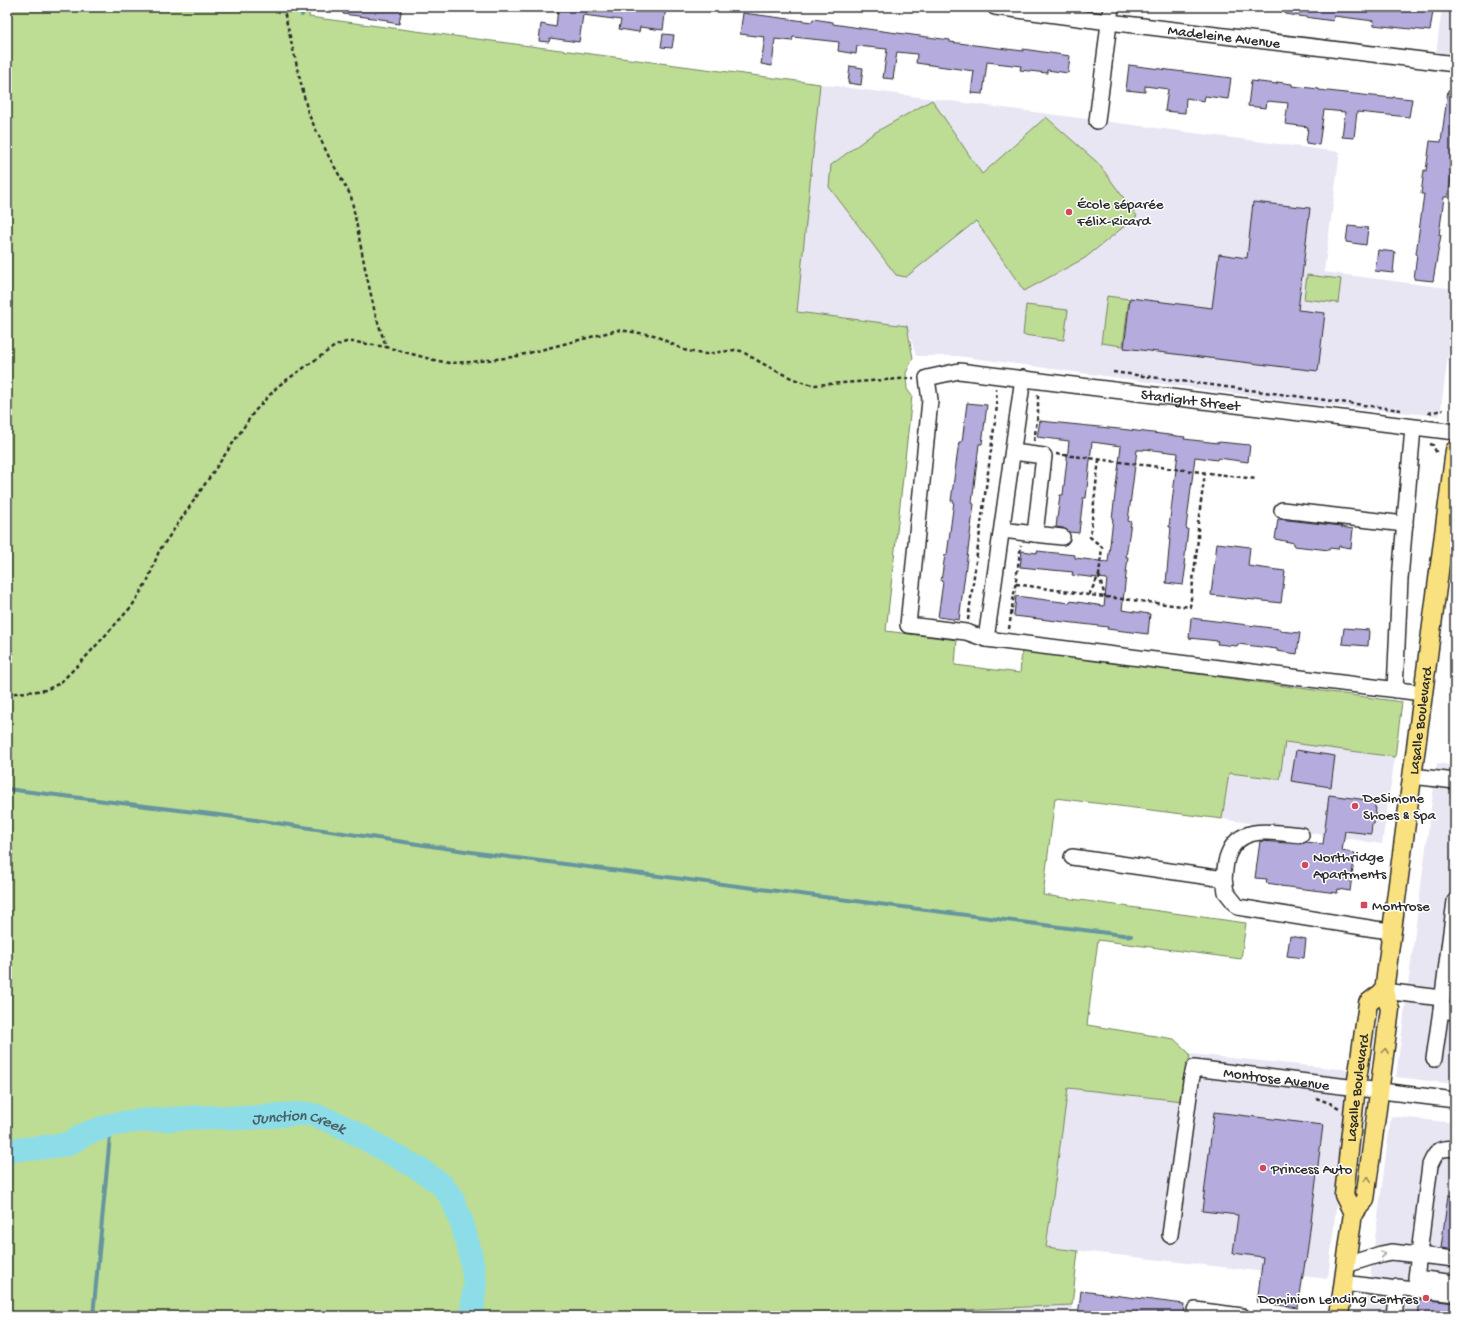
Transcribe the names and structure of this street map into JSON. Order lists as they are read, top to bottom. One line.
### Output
{"streets":{"main road":["Lasalle Boulevard"],"street":["Madeleine Avenue","Starlight Street","Montrose Avenue"]},"crossings":[["Lasalle Boulevard","Montrose Avenue"]],"water":["Junction Creek"],"places":{"other":["École séparée Félix-Ricard","DeSimone Shoes & Spa","Northridge Apartments","Princess Auto","Dominion Lending Centres"],"transit":["Montrose"]}}
